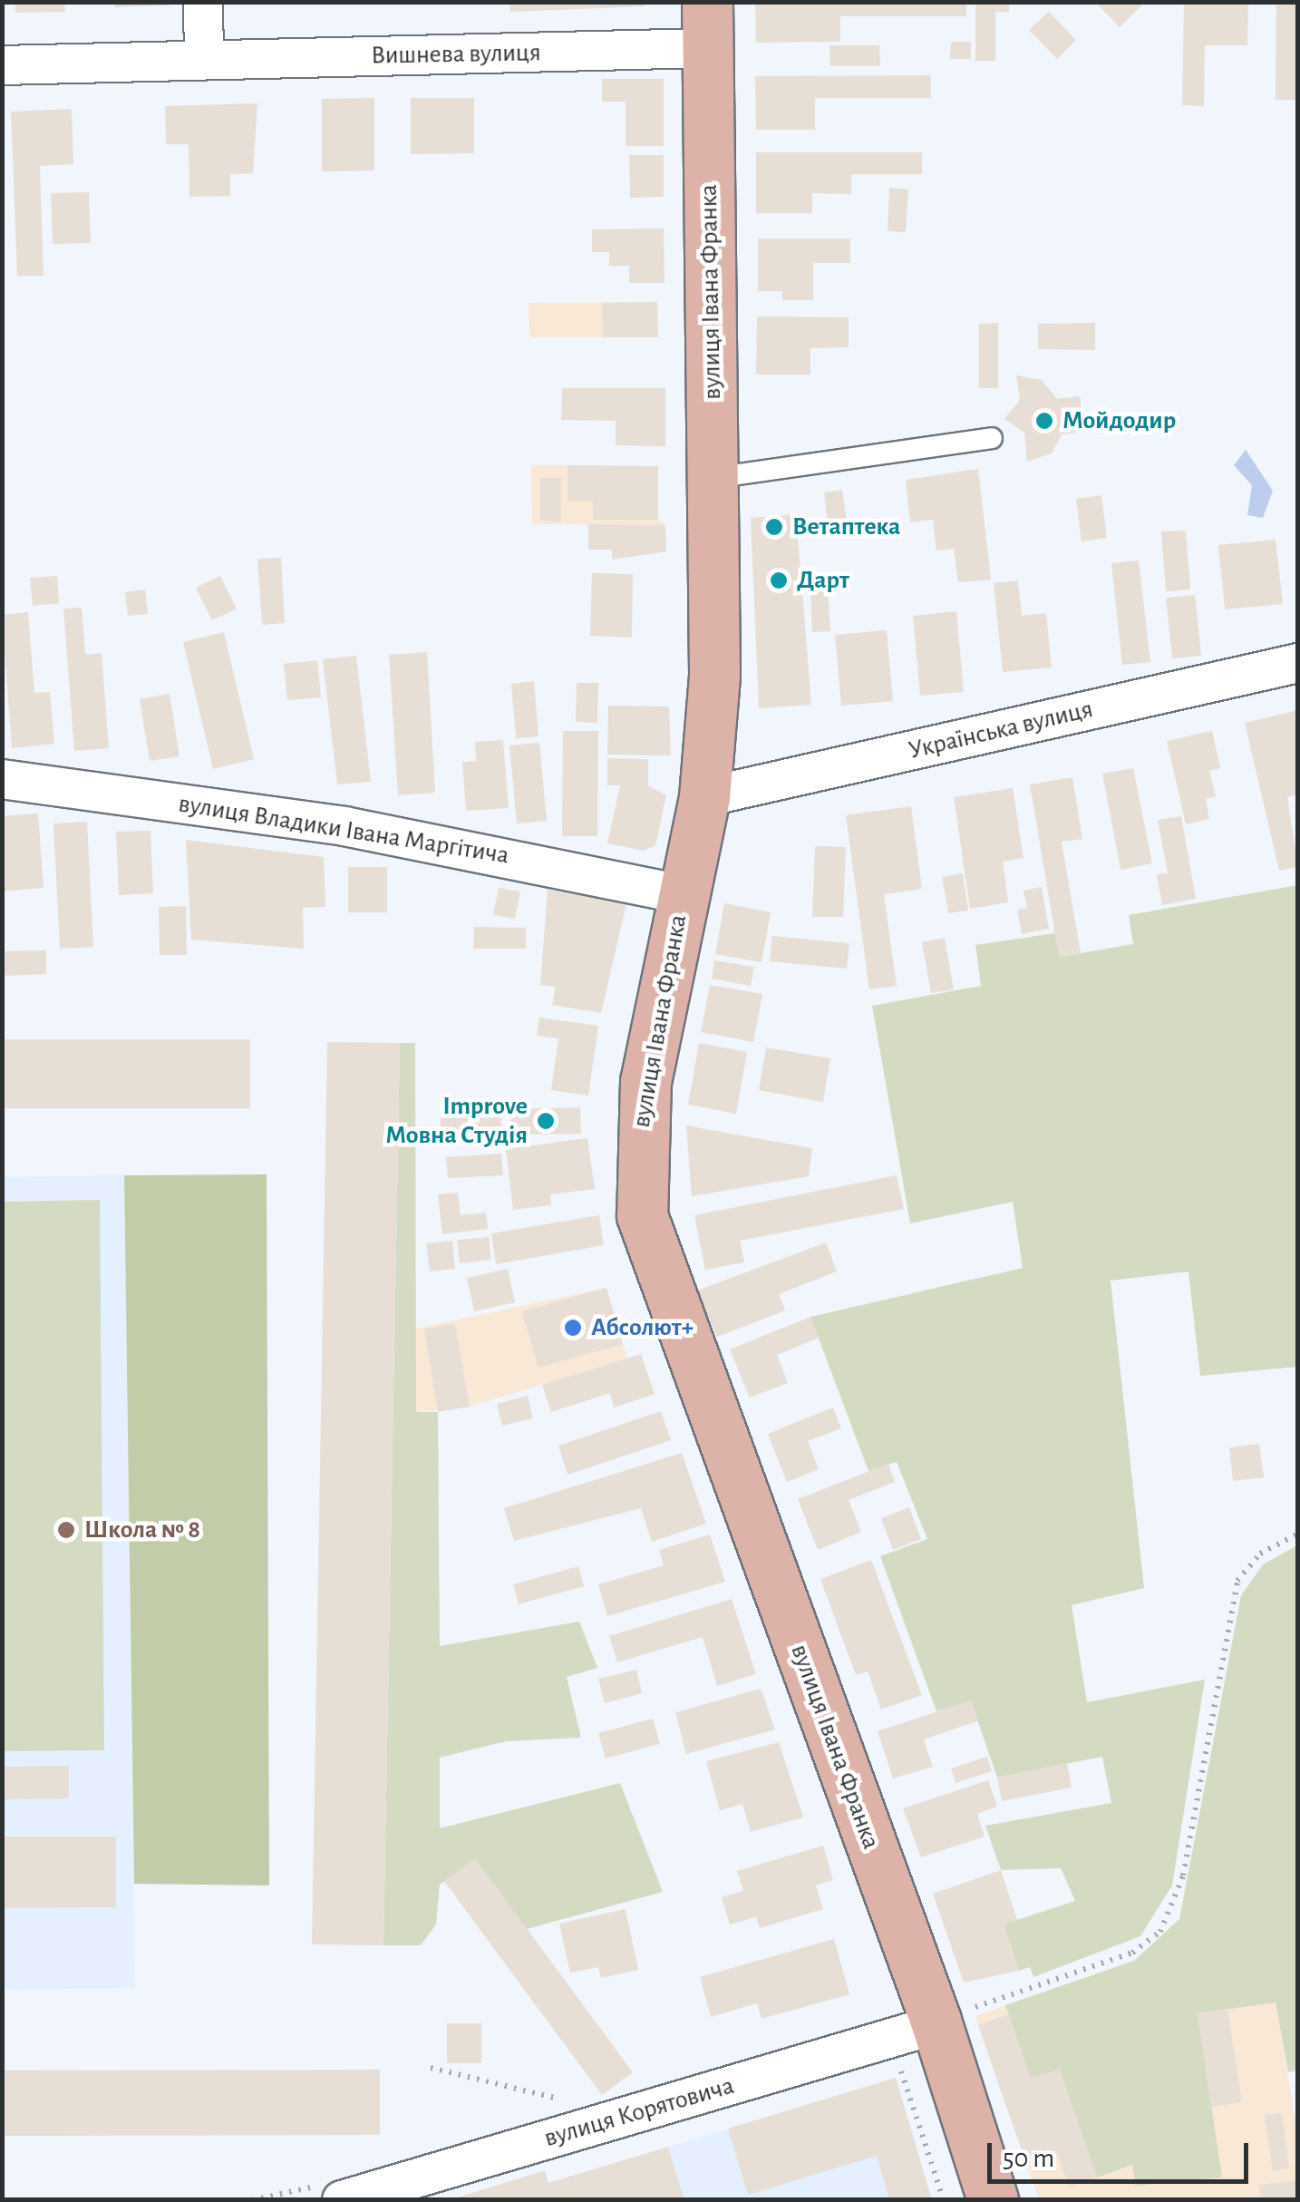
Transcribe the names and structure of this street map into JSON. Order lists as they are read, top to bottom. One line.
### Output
{"streets":{"main road":["вулиця Івана Франка"],"street":["Вишнева вулиця","Українська вулиця","вулиця Владики Івана Маргітича","вулиця Корятовича"]},"crossings":[["Вишнева вулиця","вулиця Івана Франка"],["вулиця Івана Франка","Українська вулиця"],["вулиця Івана Франка","вулиця Владики Івана Маргітича"],["вулиця Івана Франка","вулиця Корятовича"]],"places":["Мойдодир","Ветаптека","Дарт","Improve Мовна Студія","Абсолют+","Школа № 8"],"scale_bar":"50 m"}
